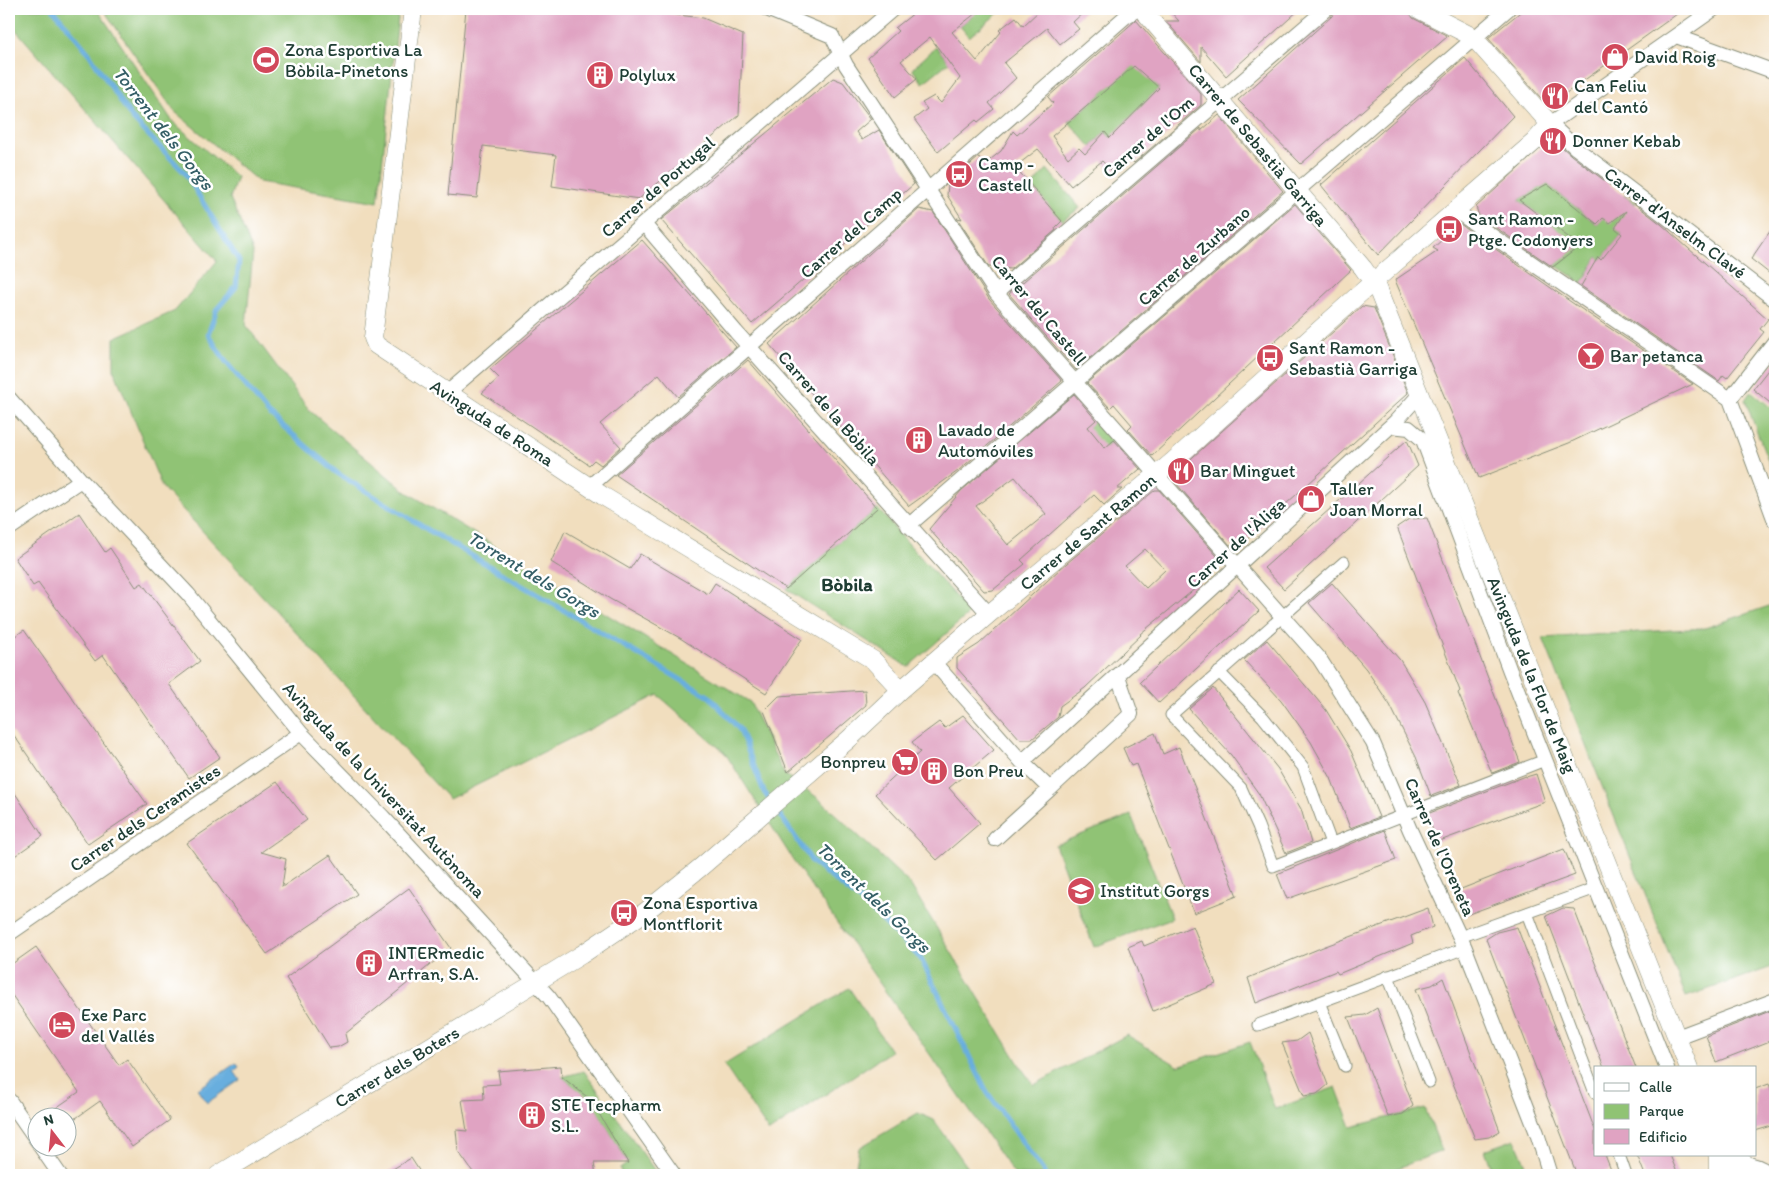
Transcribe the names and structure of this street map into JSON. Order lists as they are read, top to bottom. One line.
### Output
{"streets":{"street":["Carrer de l'Om","Carrer de Sebastià Garriga","Carrer de Portugal","Carrer d'Anselm Clavé","Carrer del Camp","Carrer de Zurbano","Carrer del Castell","Carrer de la Bòbila","Avinguda de Roma","Carrer de Sant Ramon","Carrer de l'Àliga","Avinguda de la Flor de Maig","Avinguda de la Universitat Autònoma","Carrer dels Ceramistes","Carrer de l'Oreneta","Carrer dels Boters"]},"crossings":[["Carrer de l'Om","Carrer de Sebastià Garriga"],["Carrer de l'Om","Carrer del Castell"],["Carrer de Sebastià Garriga","Carrer de Zurbano"],["Carrer de Sebastià Garriga","Carrer de Sant Ramon"],["Carrer de Sebastià Garriga","Avinguda de la Flor de Maig"],["Carrer de Portugal","Carrer del Castell"],["Carrer de Portugal","Carrer de la Bòbila"],["Carrer de Portugal","Avinguda de Roma"],["Carrer d'Anselm Clavé","Carrer de Zurbano"],["Carrer d'Anselm Clavé","Carrer de Sant Ramon"],["Carrer del Camp","Carrer del Castell"],["Carrer del Camp","Carrer de la Bòbila"],["Carrer del Camp","Avinguda de Roma"],["Carrer de Zurbano","Carrer del Castell"],["Carrer de Zurbano","Carrer de la Bòbila"],["Carrer del Castell","Carrer de Sant Ramon"],["Carrer del Castell","Carrer de l'Àliga"],["Carrer del Castell","Carrer de l'Oreneta"],["Carrer de la Bòbila","Carrer de Sant Ramon"],["Avinguda de Roma","Carrer de Sant Ramon"],["Carrer de Sant Ramon","Avinguda de la Flor de Maig"],["Carrer de Sant Ramon","Carrer dels Boters"],["Carrer de l'Àliga","Avinguda de la Flor de Maig"],["Carrer de l'Àliga","Carrer de l'Oreneta"],["Avinguda de la Universitat Autònoma","Carrer dels Ceramistes"],["Avinguda de la Universitat Autònoma","Carrer dels Boters"]],"districts":["Bòbila"],"water":["Torrent dels Gorgs"],"places":{"shop":["David Roig","Taller Joan Morral"],"sports":["Zona Esportiva La Bòbila-Pinetons"],"building":["Polylux","Lavado de Automóviles","Bon Preu","INTERmedic Arfran, S.A.","STE Tecpharm S.L."],"restaurant":["Can Feliu del Cantó","Donner Kebab","Bar Minguet"],"bus stop":["Camp - Castell","Sant Ramon - Ptge. Codonyers","Sant Ramon - Sebastià Garriga","Zona Esportiva Montflorit"],"bar":["Bar petanca"],"supermarket":["Bonpreu"],"school or university":["Institut Gorgs"],"hotel":["Exe Parc del Vallés"]},"legend":["Calle","Parque","Edificio"],"north":"top"}
